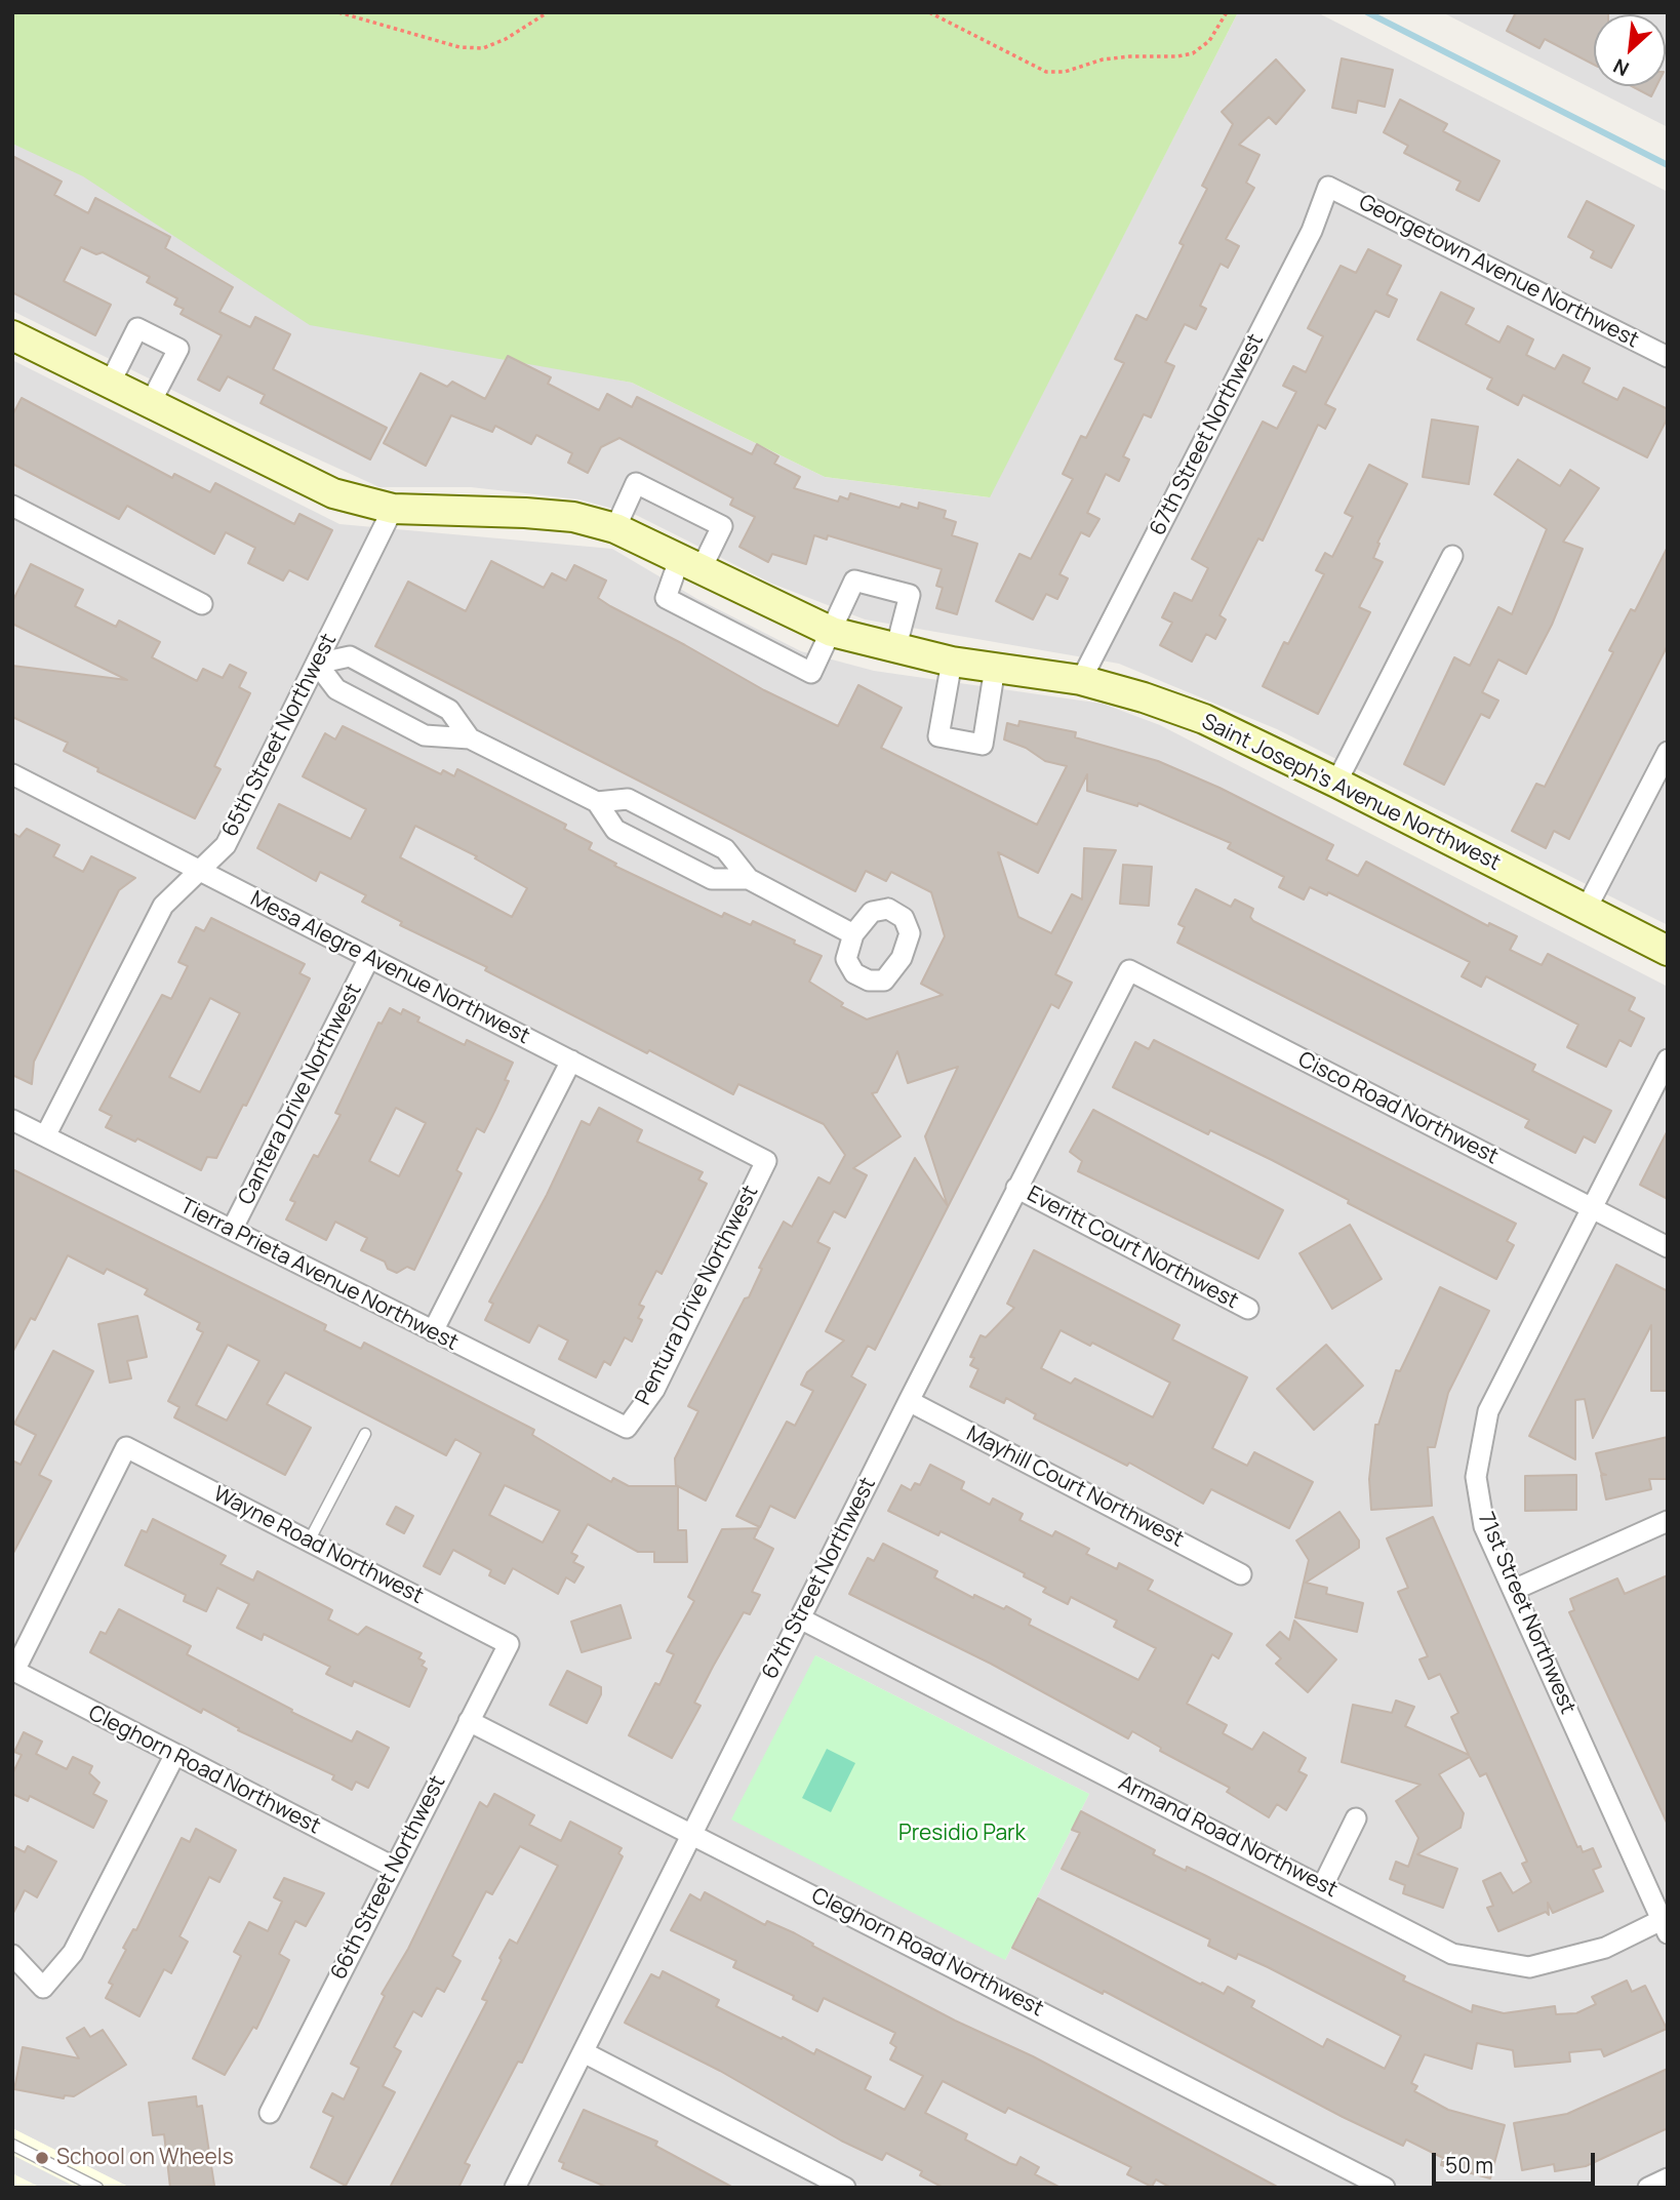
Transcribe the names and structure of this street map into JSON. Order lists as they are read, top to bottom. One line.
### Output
{"streets":{"street":["Georgetown Avenue Northwest","67th Street Northwest","65th Street Northwest","Saint Joseph's Avenue Northwest","Mesa Alegre Avenue Northwest","Cantera Drive Northwest","Cisco Road Northwest","Everitt Court Northwest","Tierra Prieta Avenue Northwest","Pentura Drive Northwest","Mayhill Court Northwest","Wayne Road Northwest","71st Street Northwest","Cleghorn Road Northwest","Armand Road Northwest","66th Street Northwest"]},"crossings":[["Georgetown Avenue Northwest","67th Street Northwest"],["67th Street Northwest","Saint Joseph's Avenue Northwest"],["67th Street Northwest","Cisco Road Northwest"],["67th Street Northwest","Everitt Court Northwest"],["67th Street Northwest","Mayhill Court Northwest"],["67th Street Northwest","Cleghorn Road Northwest"],["67th Street Northwest","Armand Road Northwest"],["65th Street Northwest","Saint Joseph's Avenue Northwest"],["65th Street Northwest","Mesa Alegre Avenue Northwest"],["65th Street Northwest","Tierra Prieta Avenue Northwest"],["Mesa Alegre Avenue Northwest","Cantera Drive Northwest"],["Mesa Alegre Avenue Northwest","Pentura Drive Northwest"],["Cantera Drive Northwest","Tierra Prieta Avenue Northwest"],["Cisco Road Northwest","71st Street Northwest"],["Tierra Prieta Avenue Northwest","Pentura Drive Northwest"],["Wayne Road Northwest","Cleghorn Road Northwest"],["Wayne Road Northwest","66th Street Northwest"],["71st Street Northwest","Armand Road Northwest"],["Cleghorn Road Northwest","66th Street Northwest"]],"parks":["Presidio Park"],"places":["School on Wheels"],"scale_bar":"50 m","north":"bottom left"}
